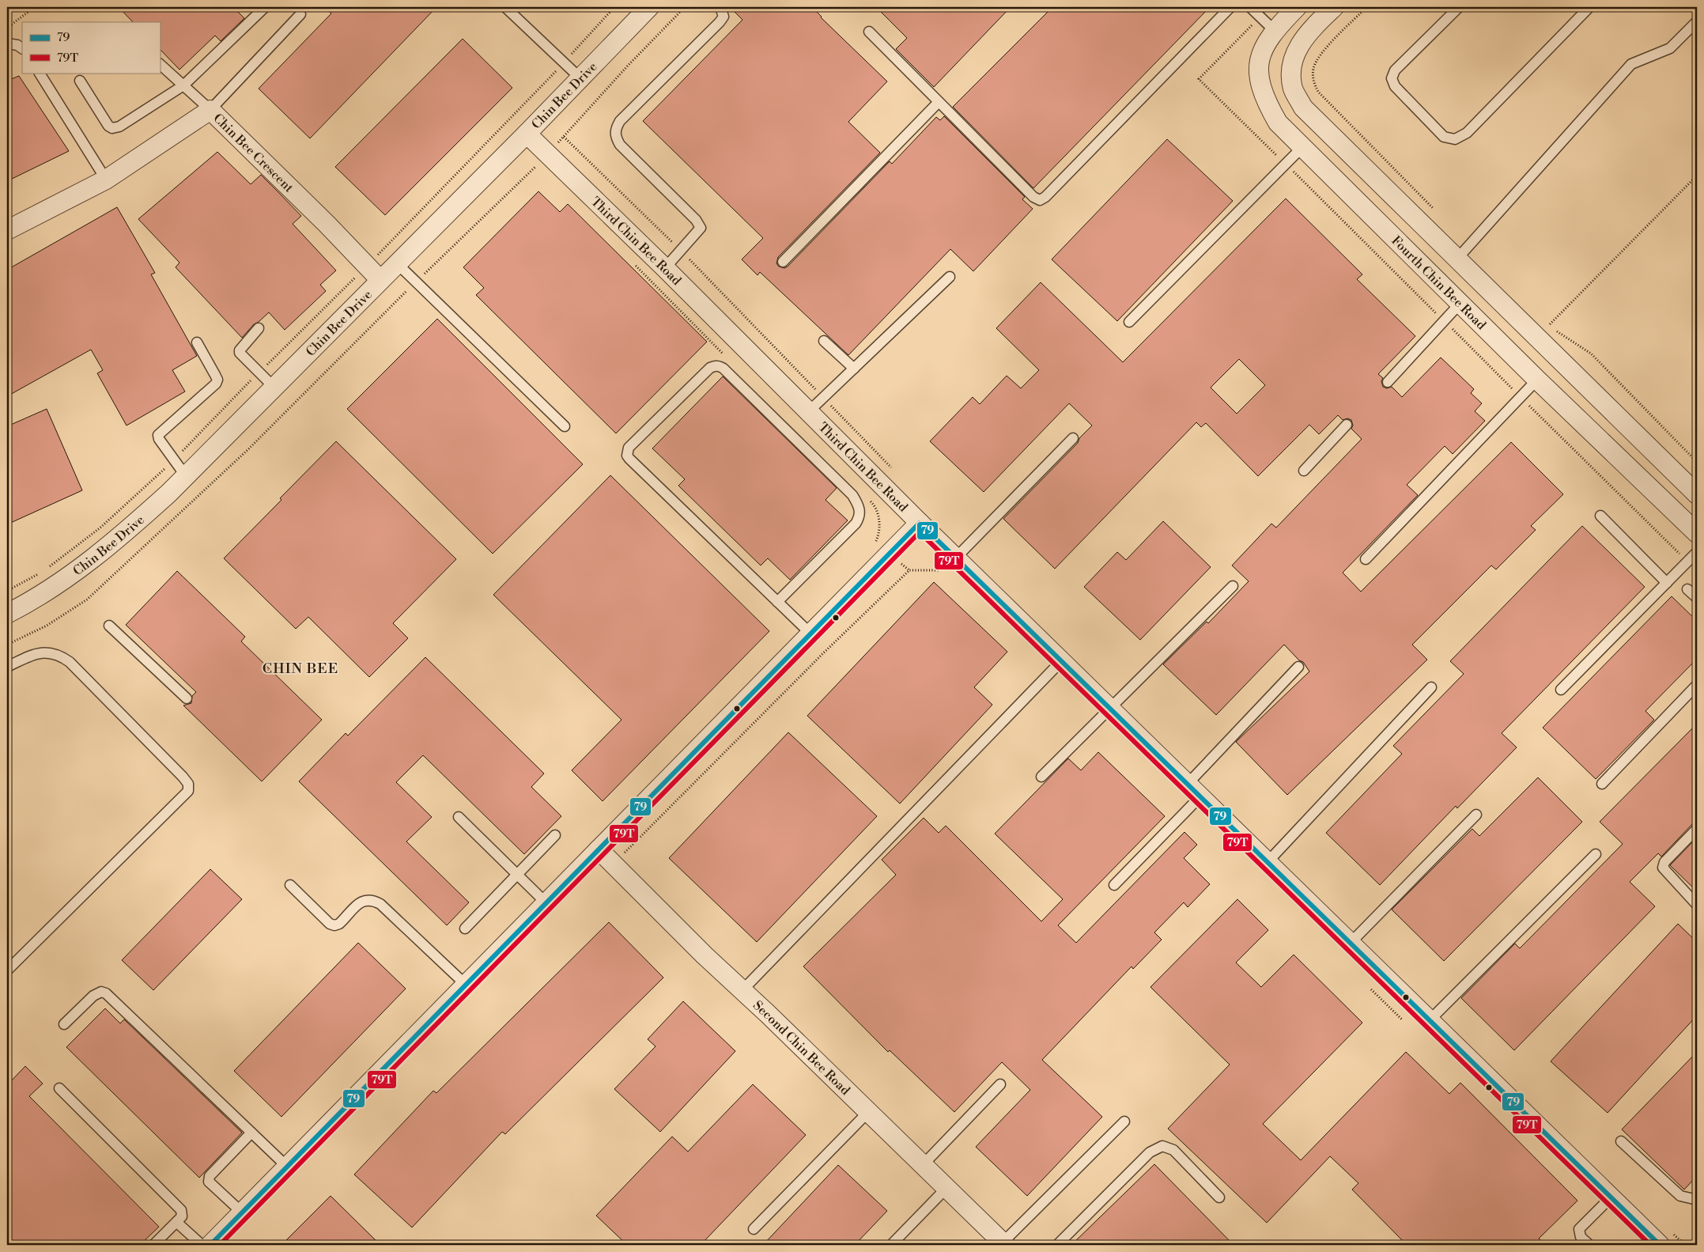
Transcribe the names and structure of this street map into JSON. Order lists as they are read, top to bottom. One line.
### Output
{"streets":{"street":["Chin Bee Drive","Chin Bee Crescent","Third Chin Bee Road","Fourth Chin Bee Road","Second Chin Bee Road"]},"crossings":[["Chin Bee Drive","Chin Bee Crescent"],["Chin Bee Drive","Third Chin Bee Road"]],"districts":["CHIN BEE"],"lines":["transit line 79","transit line 79T"],"legend":["79","79T"]}
